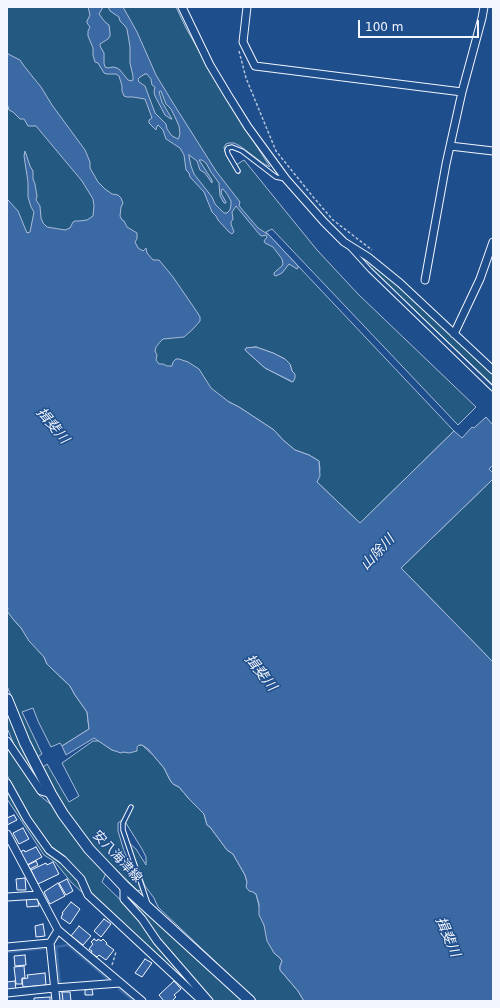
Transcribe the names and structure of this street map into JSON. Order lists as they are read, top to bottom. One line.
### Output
{"streets":{"main road":["安八海津線"]},"water":["揖斐川","山除川"],"scale_bar":"100 m"}
